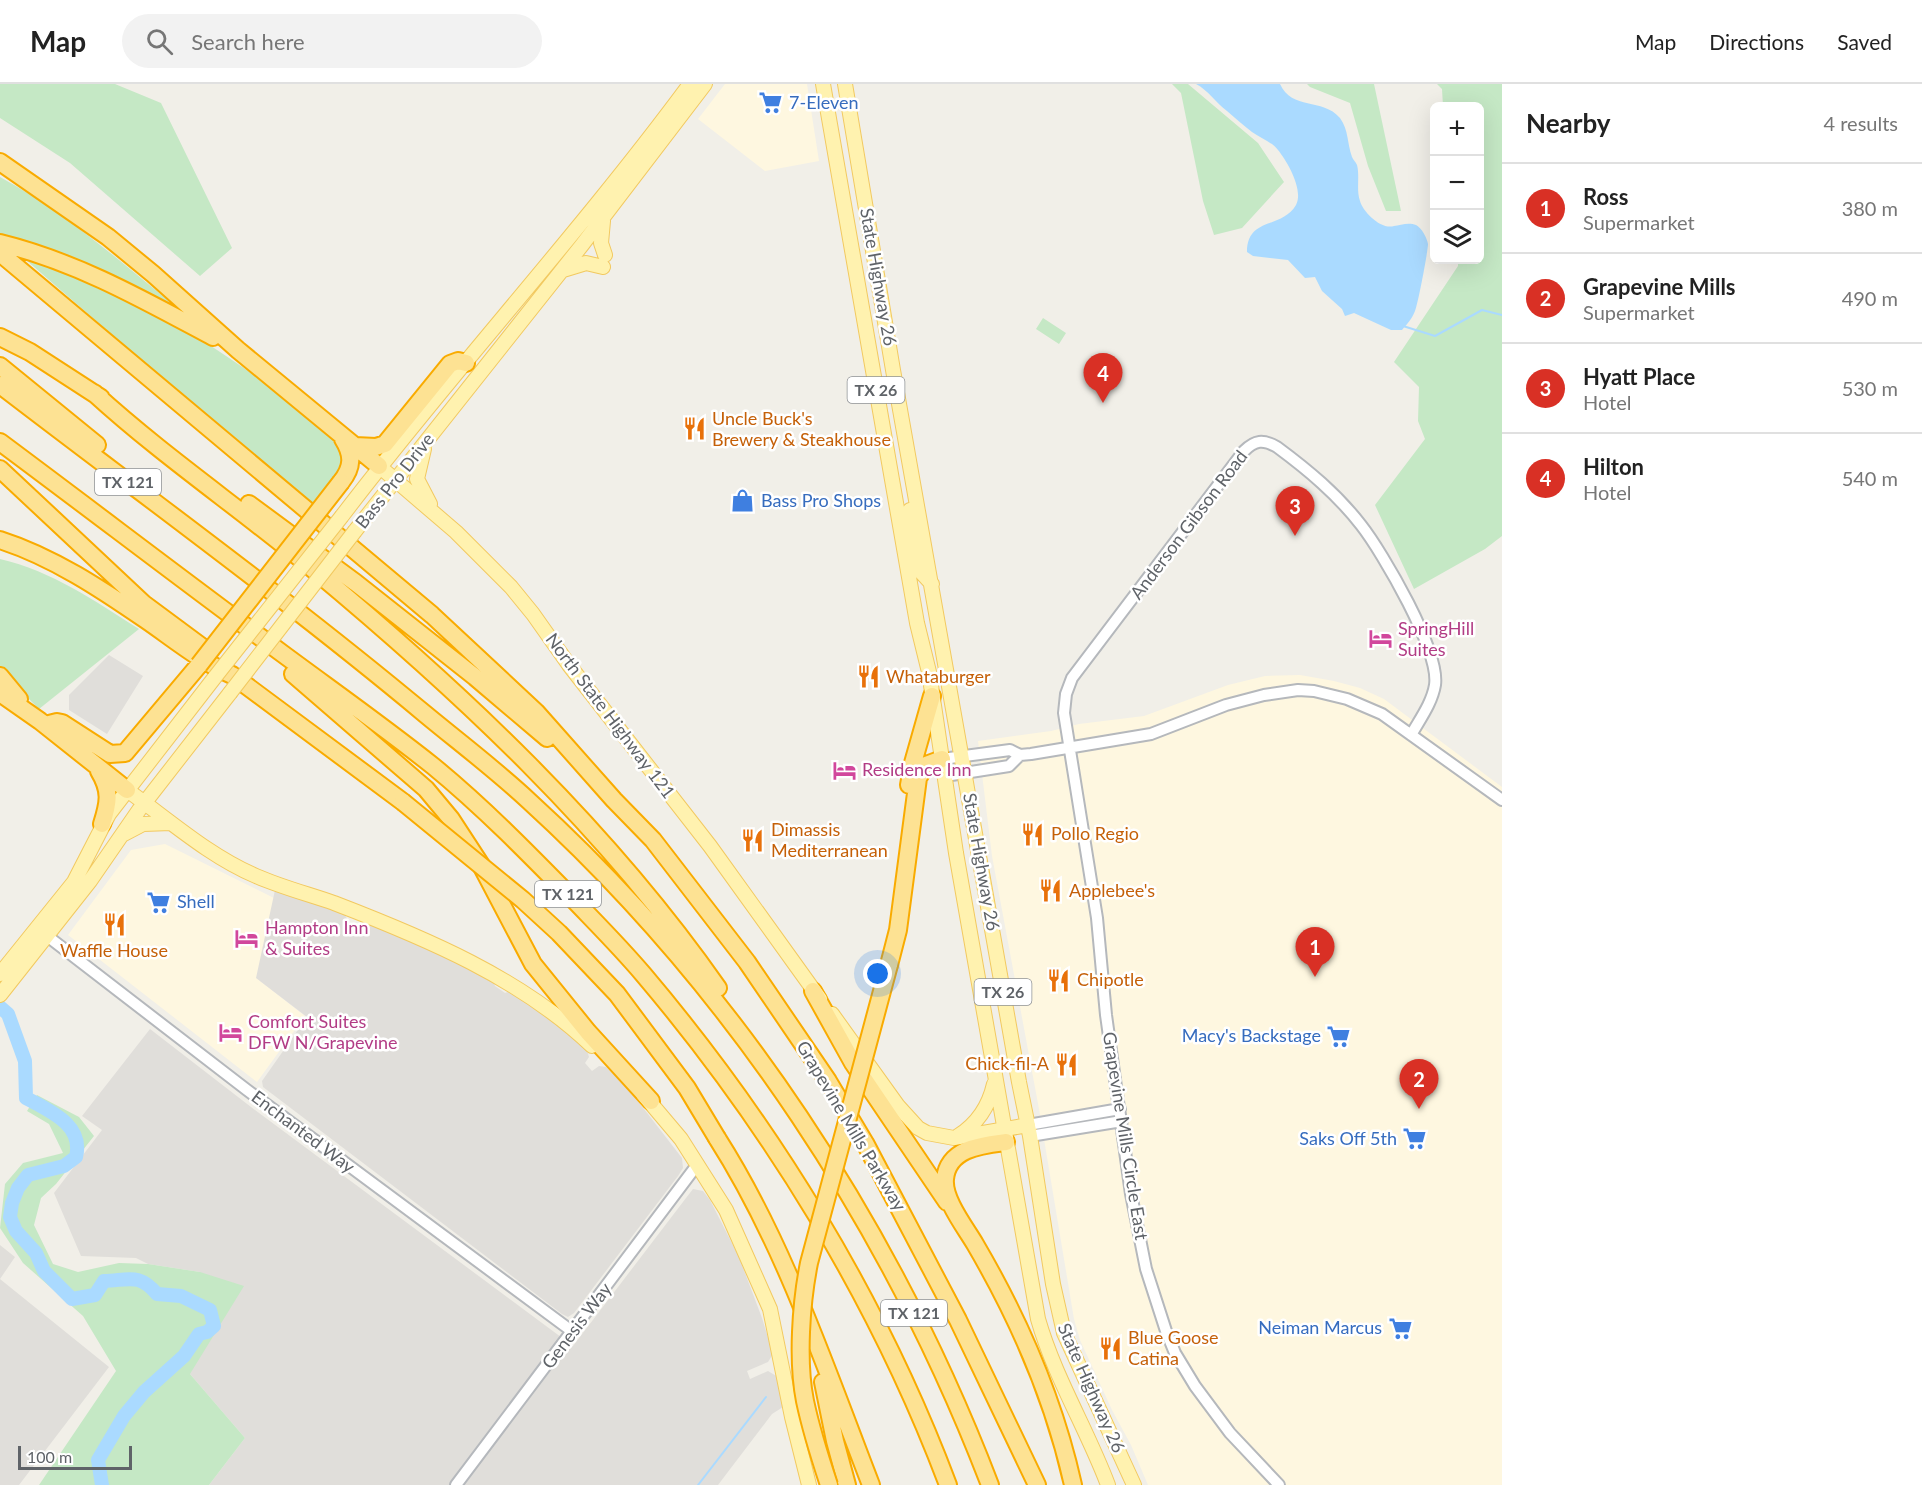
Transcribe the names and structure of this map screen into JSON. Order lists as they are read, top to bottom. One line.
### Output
{"streets":{"highway":["TX 121","Grapevine Mills Parkway"],"main road":["State Highway 26","TX 26","Bass Pro Drive","North State Highway 121"],"street":["Anderson Gibson Road","Enchanted Way","Grapevine Mills Circle East","Genesis Way"]},"crossings":[["Bass Pro Drive","North State Highway 121"],["Bass Pro Drive","Enchanted Way"],["Anderson Gibson Road","Grapevine Mills Circle East"],["Enchanted Way","Genesis Way"]],"places":{"supermarket":["7-Eleven","Shell","Macy's Backstage","Saks Off 5th","Neiman Marcus"],"restaurant":["Uncle Buck's Brewery & Steakhouse","Whataburger","Pollo Regio","Dimassis Mediterranean","Applebee's","Waffle House","Chipotle","Chick-fil-A","Blue Goose Catina"],"shop":["Bass Pro Shops"],"hotel":["SpringHill Suites","Residence Inn","Hampton Inn & Suites","Comfort Suites DFW N/Grapevine"]},"scale_bar":"100 m","page":{"header":"Map","search":"Search here","nav":["Map","Directions","Saved"],"heading":["Nearby","4 results"],"map_buttons":["+","−"],"list":[{"mark":"1","name":"Ross","note":"Supermarket","value":"380 m"},{"mark":"2","name":"Grapevine Mills","note":"Supermarket","value":"490 m"},{"mark":"3","name":"Hyatt Place","note":"Hotel","value":"530 m"},{"mark":"4","name":"Hilton","note":"Hotel","value":"540 m"}],"pins":["4","3","1","2"],"scale":"100 m"}}
